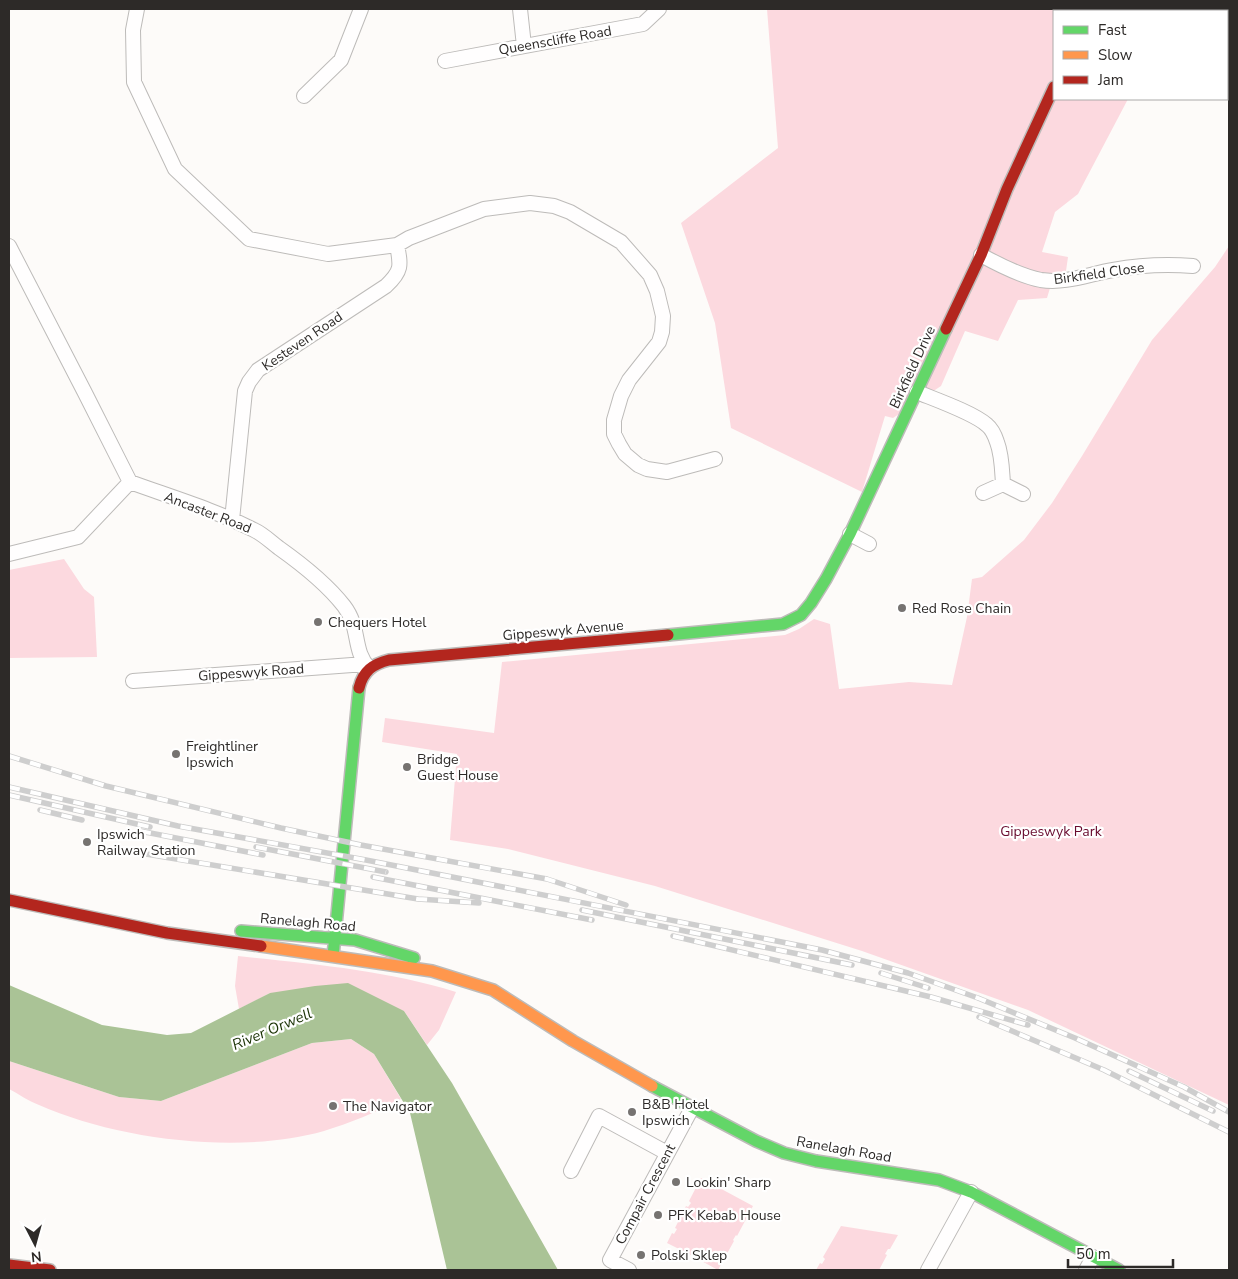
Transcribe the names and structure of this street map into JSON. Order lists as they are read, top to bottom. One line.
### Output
{"streets":{"main road":["Birkfield Drive","Gippeswyk Avenue","Ranelagh Road"],"street":["Queenscliffe Road","Birkfield Close","Kesteven Road","Ancaster Road","Gippeswyk Road","Compair Crescent"]},"crossings":[["Birkfield Close","Birkfield Drive"],["Kesteven Road","Ancaster Road"],["Birkfield Drive","Gippeswyk Avenue"],["Ancaster Road","Gippeswyk Avenue"],["Ancaster Road","Gippeswyk Road"],["Gippeswyk Avenue","Gippeswyk Road"],["Ranelagh Road","Compair Crescent"]],"water":["River Orwell"],"parks":["Gippeswyk Park"],"places":["Red Rose Chain","Chequers Hotel","Freightliner Ipswich","Bridge Guest House","Ipswich Railway Station","The Navigator","B&B Hotel Ipswich","Lookin' Sharp","PFK Kebab House","Polski Sklep"],"legend":["Fast","Slow","Jam"],"scale_bar":"50 m","north":"bottom"}
